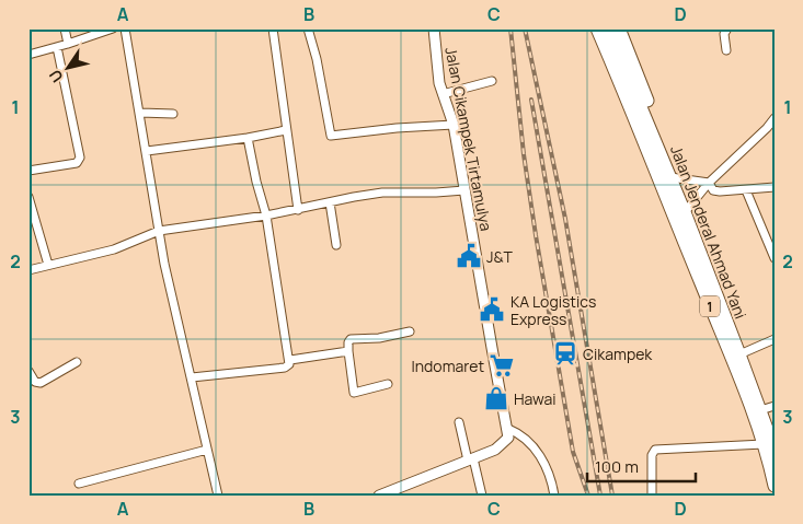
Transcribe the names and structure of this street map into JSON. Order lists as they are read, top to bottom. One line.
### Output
{"streets":{"highway":["Jalan Jenderal Ahmad Yani","1"],"street":["Jalan Cikampek Tirtamulya"]},"places":{"public building":["J&T","KA Logistics Express"],"station":["Cikampek"],"supermarket":["Indomaret"],"shop":["Hawai"]},"scale_bar":"100 m","north":"bottom left","grid":{"columns":["A","B","C","D"],"rows":["1","2","3"]}}
